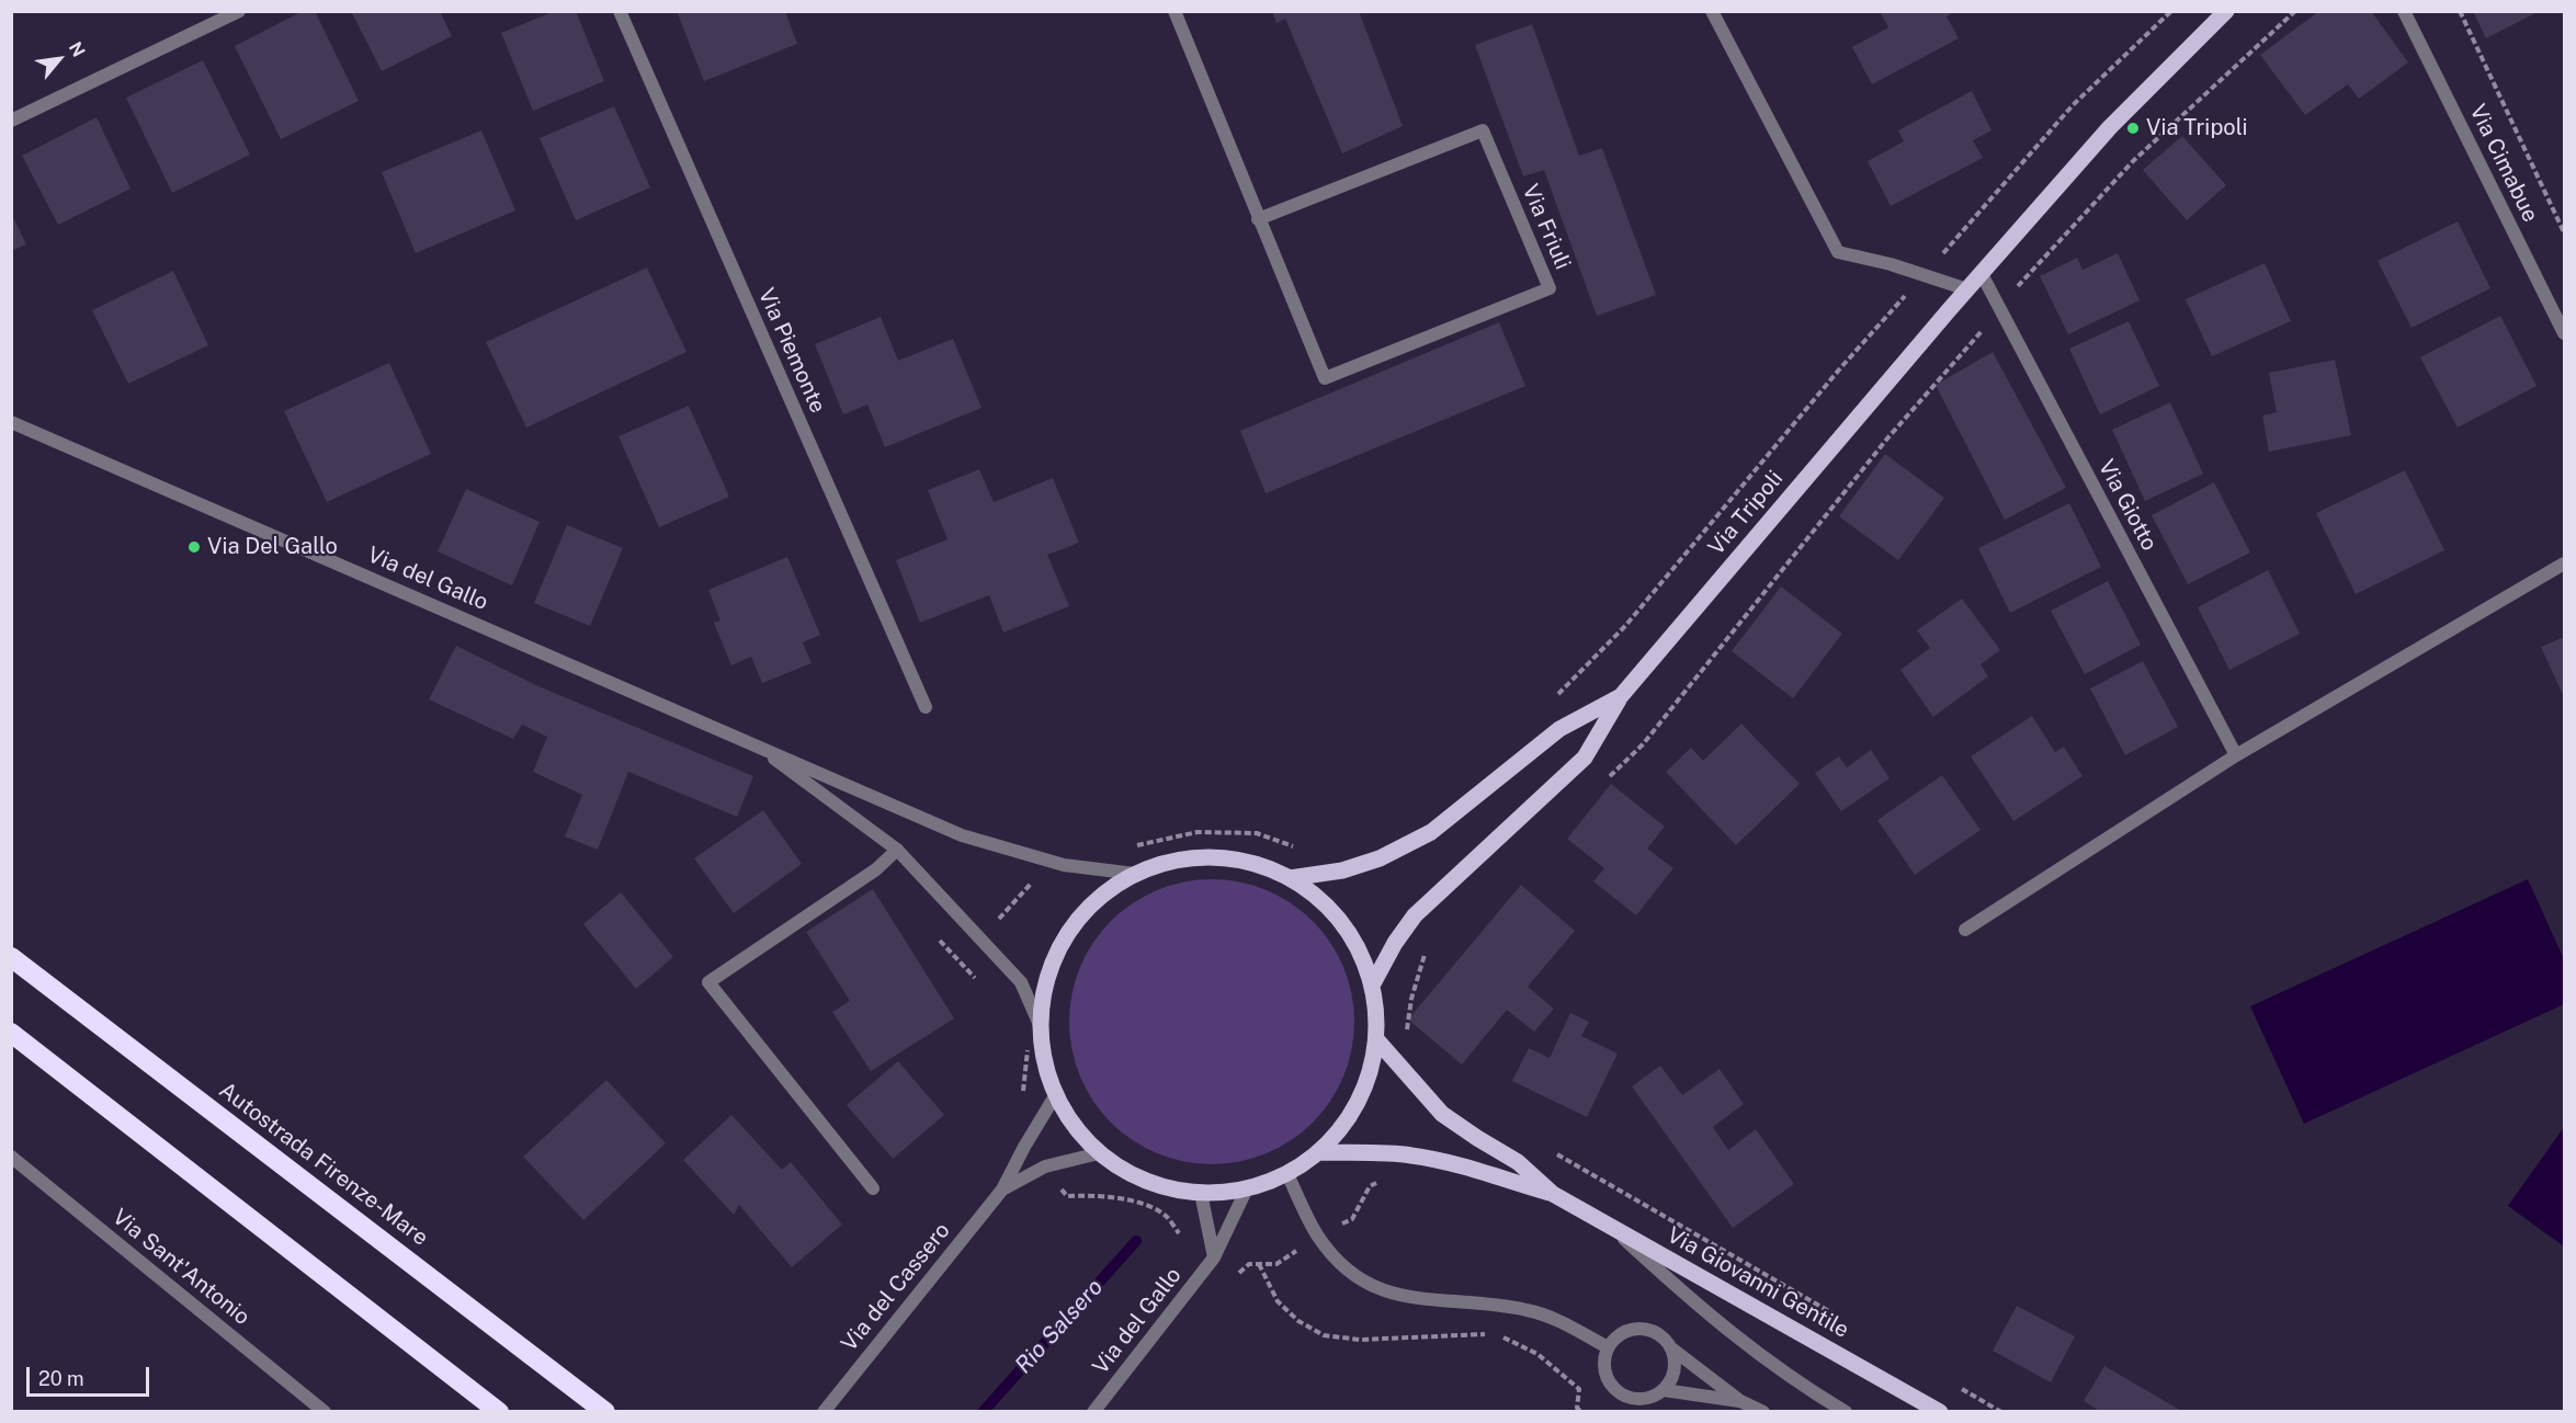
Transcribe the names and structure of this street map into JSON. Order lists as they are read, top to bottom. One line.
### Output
{"streets":{"highway":["Autostrada Firenze-Mare"],"main road":["Via Tripoli","Via Giovanni Gentile"],"street":["Via Cimabue","Via Friuli","Via Piemonte","Via Giotto","Via del Gallo","Via Sant'Antonio","Via del Cassero"]},"crossings":[["Via Giotto","Via Tripoli"]],"water":["Rio Salsero"],"places":["Via Tripoli","Via Del Gallo"],"scale_bar":"20 m","north":"top right"}
